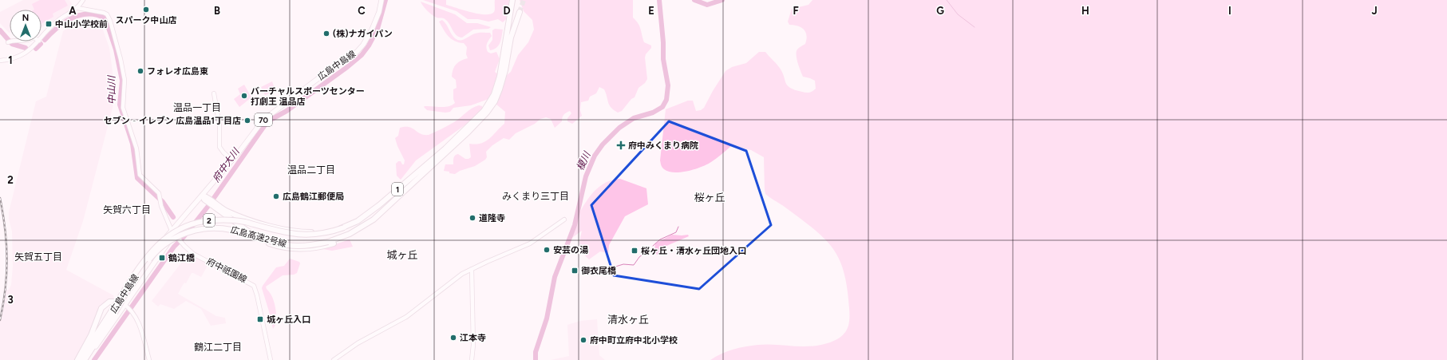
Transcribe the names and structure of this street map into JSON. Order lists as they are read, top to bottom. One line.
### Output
{"streets":{"highway":["1","2","広島高速2号線"],"main road":["広島中島線","70"],"street":["府中祇園線"]},"crossings":[["広島中島線","2"],["広島中島線","府中祇園線"],["1","広島高速2号線"],["2","広島高速2号線"]],"districts":["温品一丁目","温品二丁目","みくまり三丁目","桜ヶ丘","矢賀六丁目","城ヶ丘","矢賀五丁目","清水ヶ丘","鶴江二丁目"],"water":["中山川","榎川","府中大川"],"places":{"other":["スパーク中山店","(株)ナガイパン","フォレオ広島東","バーチャルスポーツセンター 打劇王 温品店","セブン‐イレブン 広島温品1丁目店","広島鶴江郵便局","道隆寺","安芸の湯","江本寺","府中町立府中北小学校"],"transit":["中山小学校前","桜ヶ丘・清水ヶ丘団地入口","鶴江橋","御衣尾橋","城ヶ丘入口"],"health":["府中みくまり病院"]},"north":"top","grid":{"columns":["A","B","C","D","E","F","G","H","I","J"],"rows":["1","2","3"]}}
